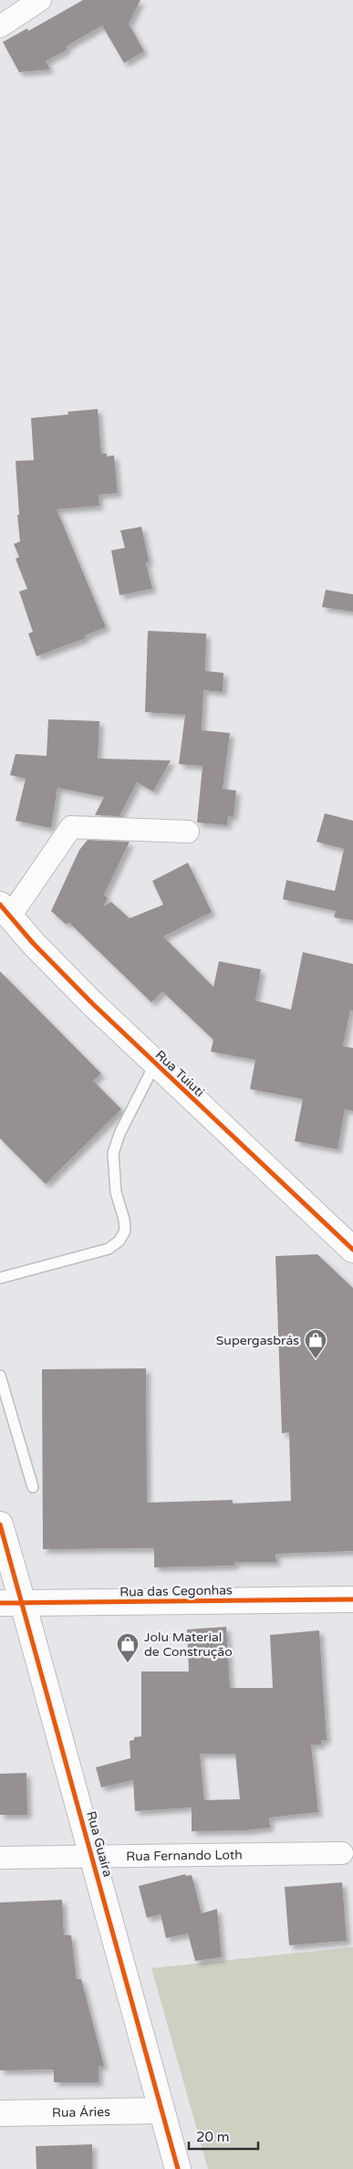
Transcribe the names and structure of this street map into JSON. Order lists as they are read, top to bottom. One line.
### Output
{"streets":{"main road":["Rua Tuiuti","Rua das Cegonhas","Rua Guaíra","Rua Áries"],"street":["Rua Fernando Loth"]},"crossings":[["Rua das Cegonhas","Rua Guaíra"],["Rua Guaíra","Rua Fernando Loth"],["Rua Guaíra","Rua Áries"]],"places":{"shop":["Supergasbrás","Jolu Material de Construção"]},"scale_bar":"20 m"}
